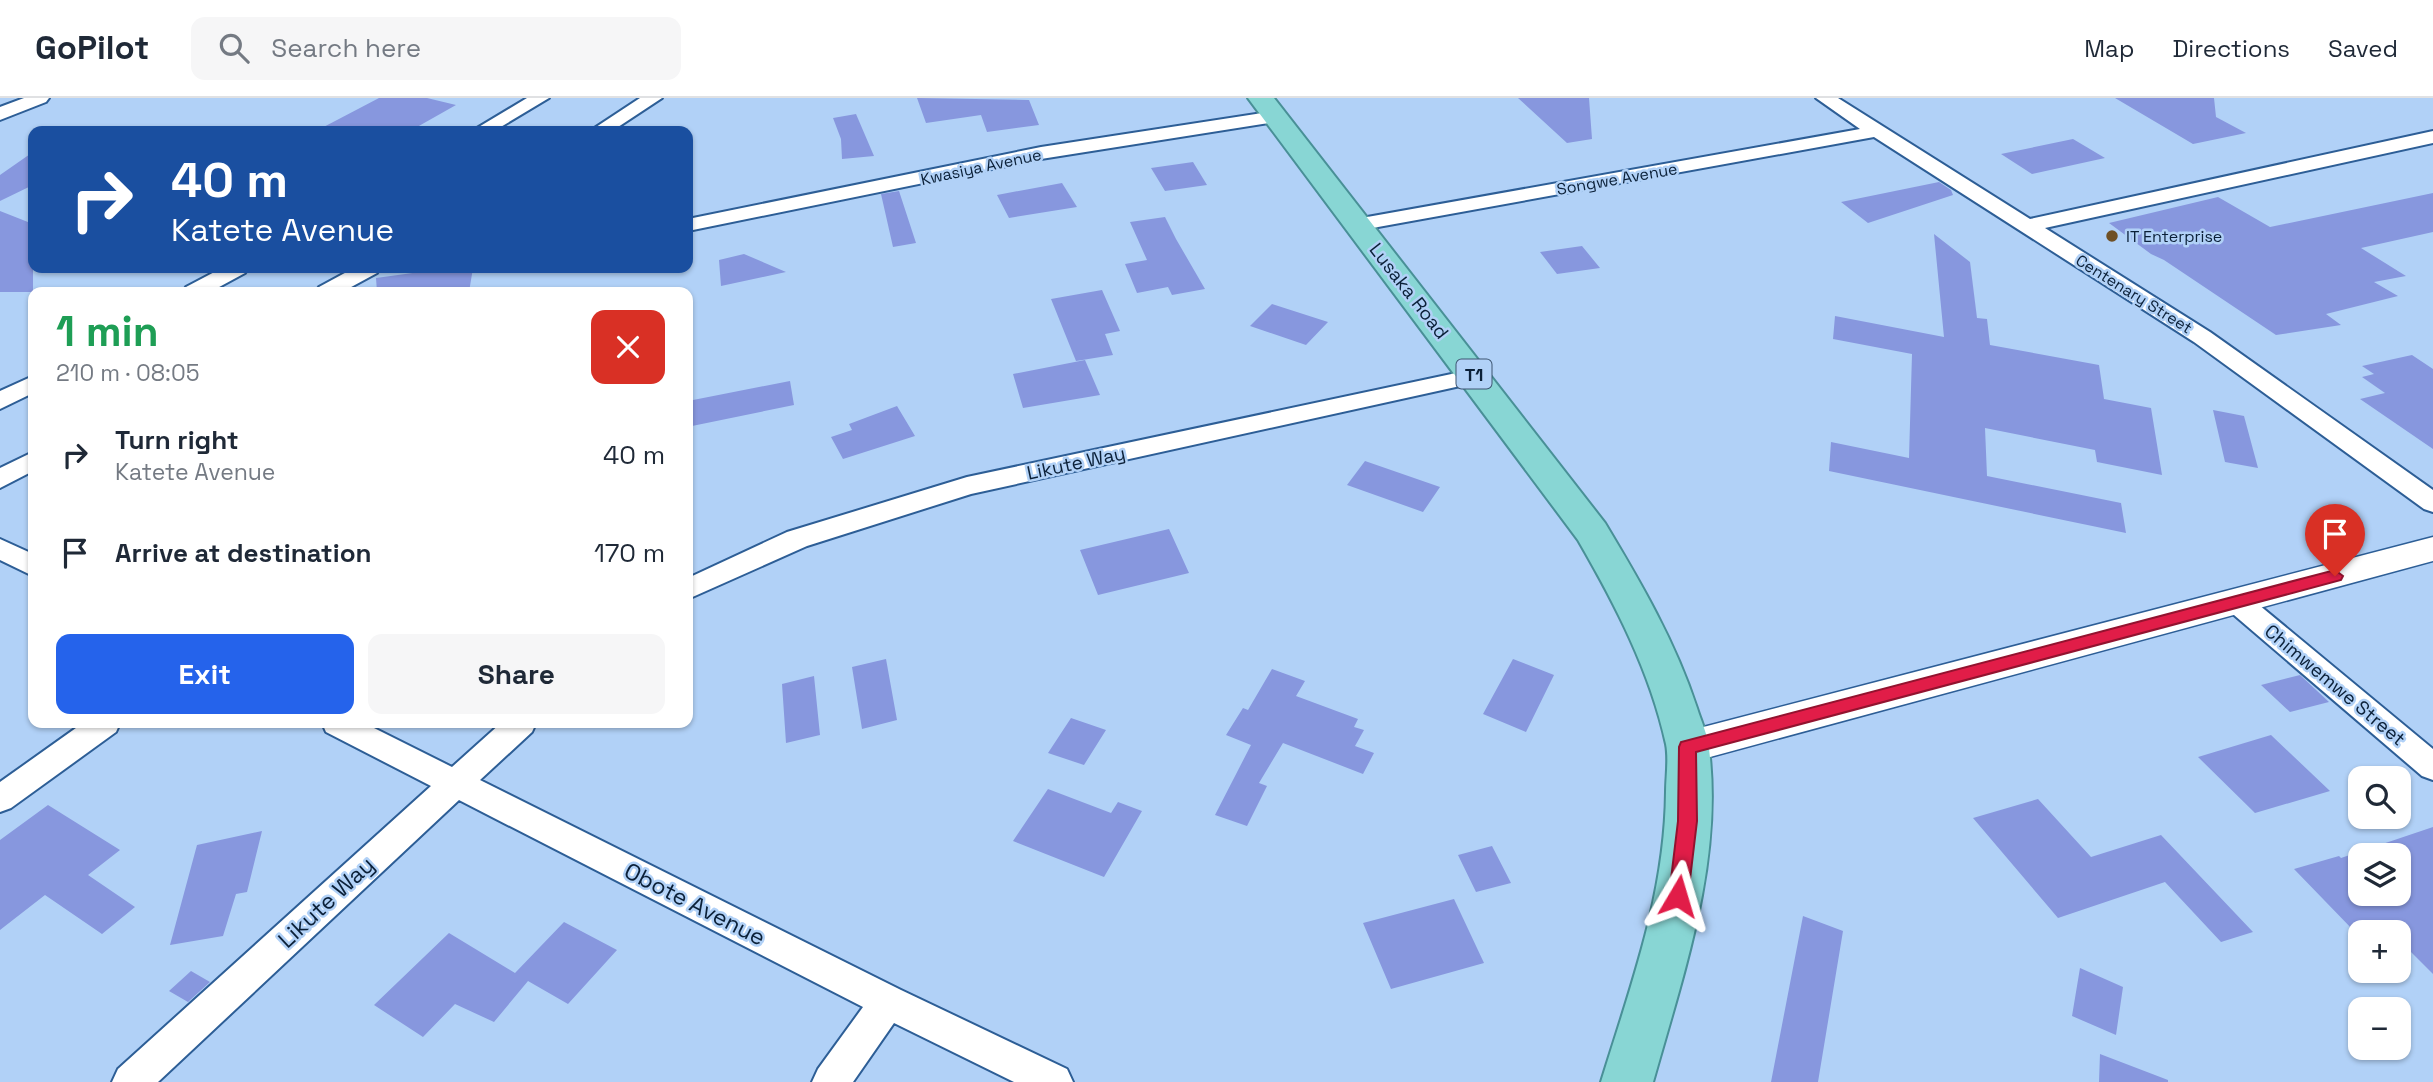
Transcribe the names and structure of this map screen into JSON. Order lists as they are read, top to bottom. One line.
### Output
{"streets":{"highway":["Lusaka Road","T1"],"street":["Kwasiya Avenue","Songwe Avenue","Centenary Street","Likute Way","Chimwemwe Street","Obote Avenue"]},"crossings":[["Kwasiya Avenue","Lusaka Road"],["Songwe Avenue","Lusaka Road"],["Songwe Avenue","Centenary Street"],["Lusaka Road","T1"],["Lusaka Road","Likute Way"],["Likute Way","Obote Avenue"]],"places":["IT Enterprise"],"page":{"header":"GoPilot","search":"Search here","nav":["Map","Directions","Saved"],"turn":["40 m","Katete Avenue"],"heading":["1 min","210 m · 08:05"],"list":[{"name":"Turn right","note":"Katete Avenue","value":"40 m"},{"name":"Arrive at destination","value":"170 m"}],"buttons":["Exit","Share"],"map_buttons":["+","−"]}}
